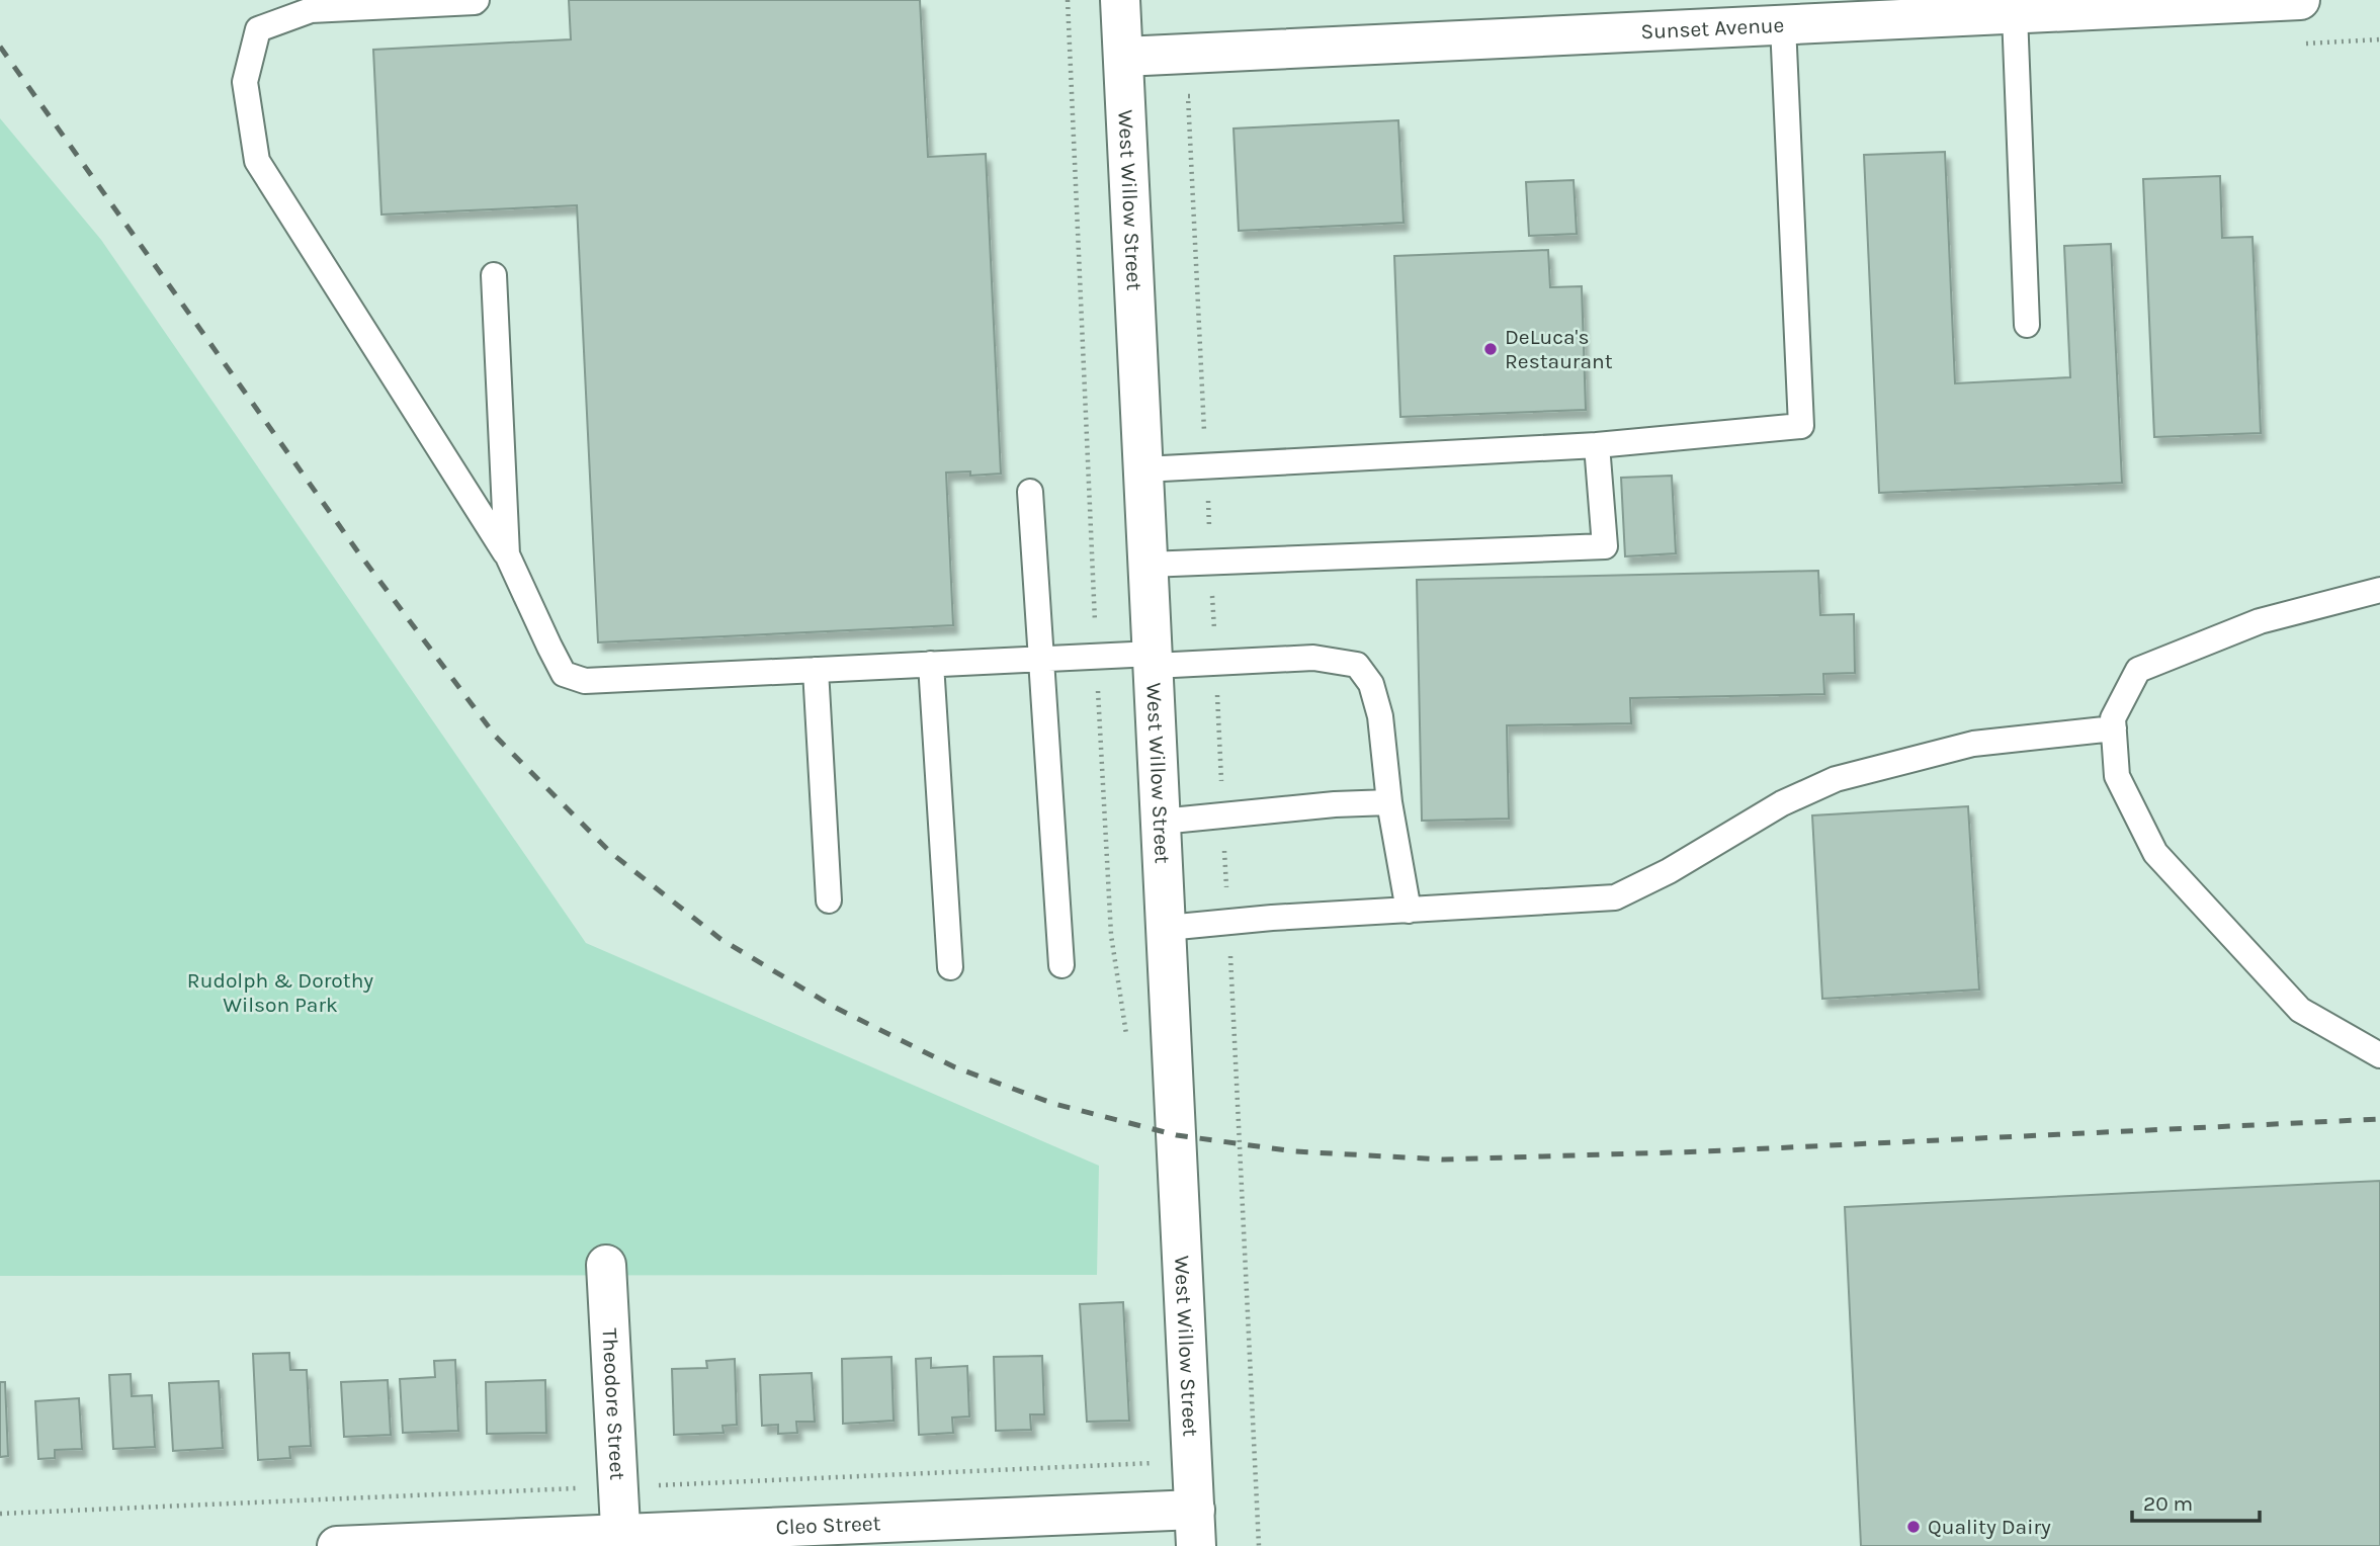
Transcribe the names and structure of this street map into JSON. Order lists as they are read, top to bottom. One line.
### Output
{"streets":{"street":["Sunset Avenue","West Willow Street","Theodore Street","Cleo Street"]},"crossings":[["Sunset Avenue","West Willow Street"],["West Willow Street","Cleo Street"],["Theodore Street","Cleo Street"]],"parks":["Rudolph & Dorothy Wilson Park"],"places":["DeLuca's Restaurant","Quality Dairy"],"scale_bar":"20 m"}
